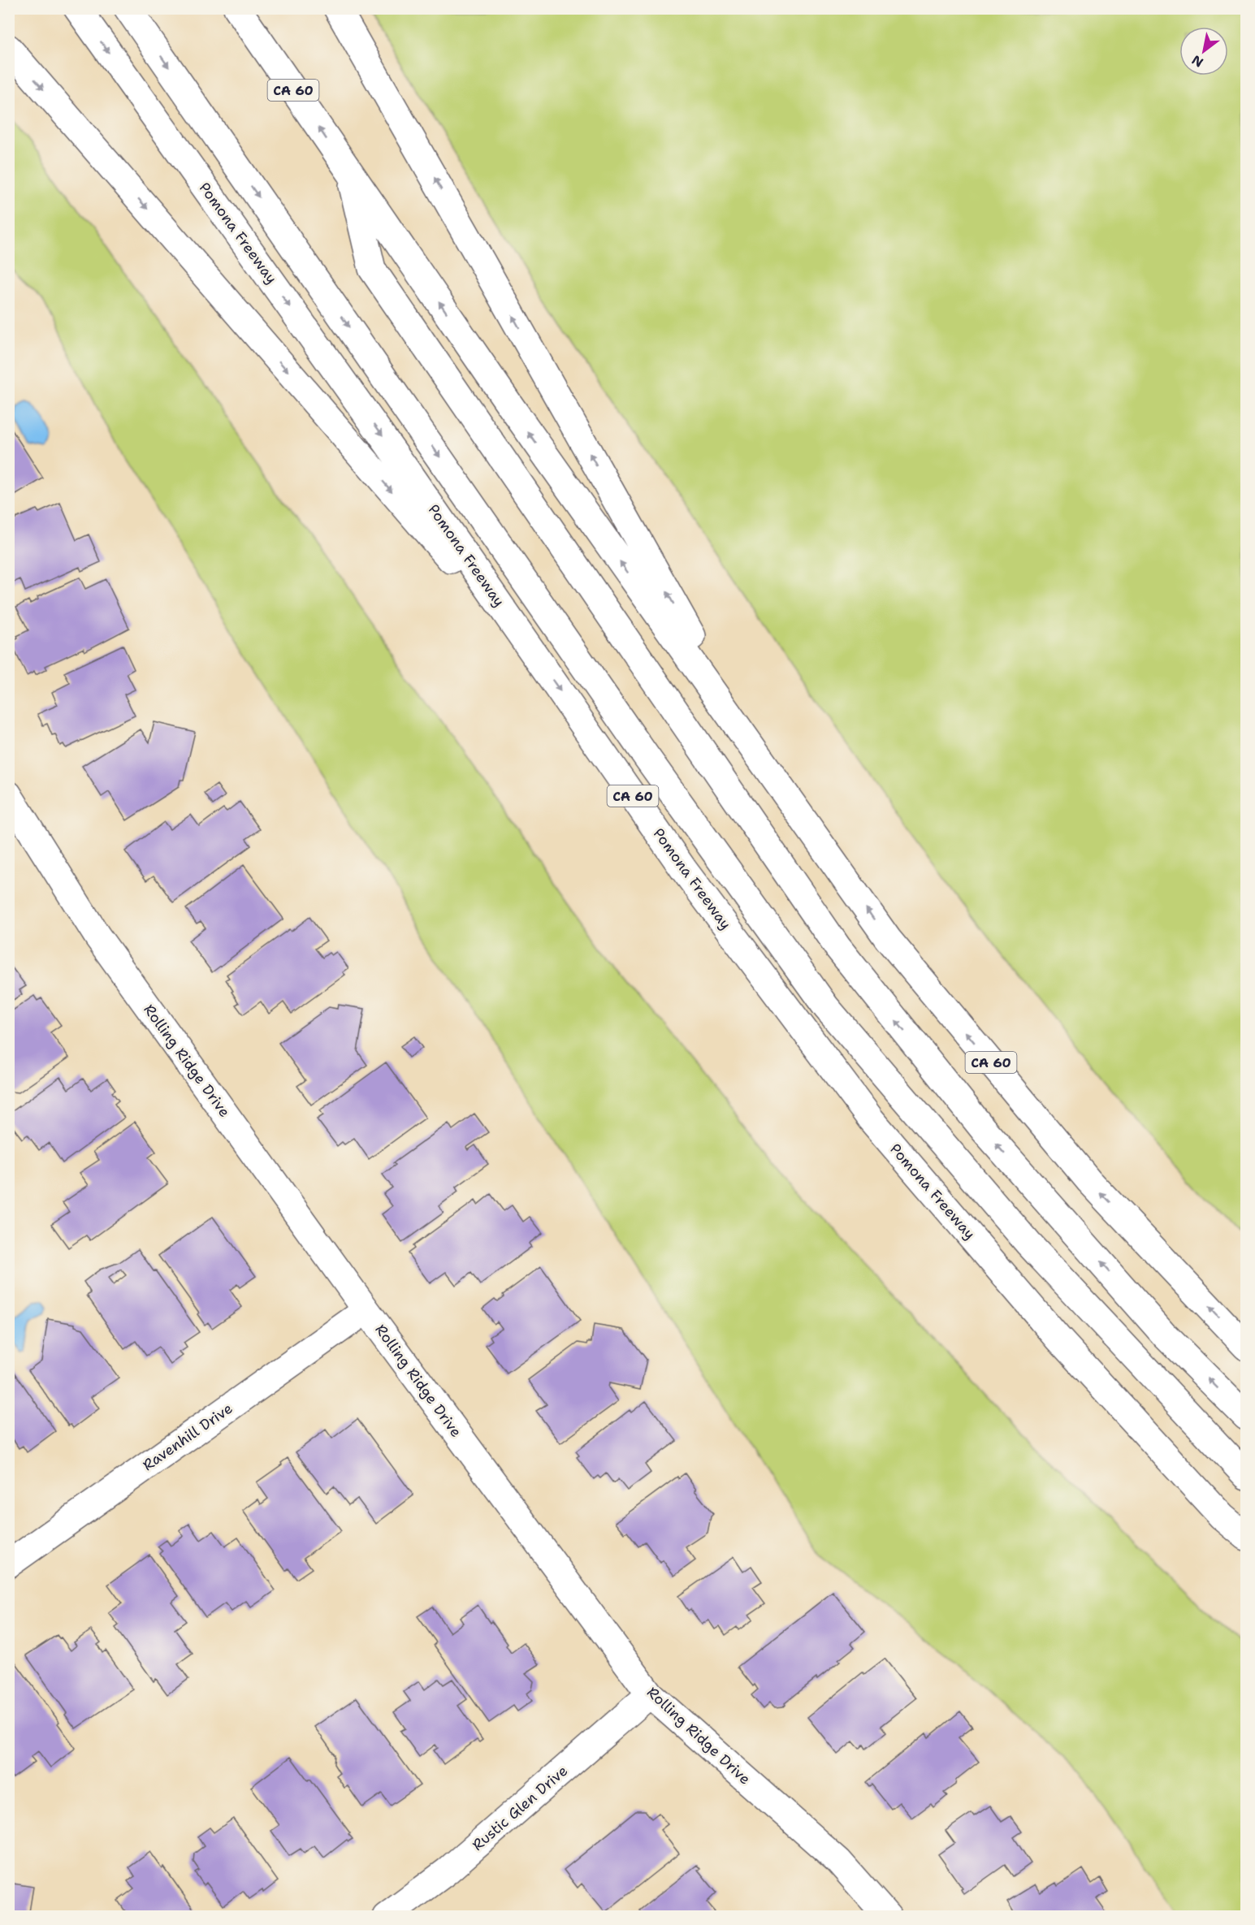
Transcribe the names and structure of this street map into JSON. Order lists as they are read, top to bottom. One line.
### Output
{"streets":{"main road":["CA 60","Pomona Freeway","Rolling Ridge Drive","Ravenhill Drive","Rustic Glen Drive"]},"crossings":[["Rolling Ridge Drive","Ravenhill Drive"],["Rolling Ridge Drive","Rustic Glen Drive"]],"north":"bottom left"}
